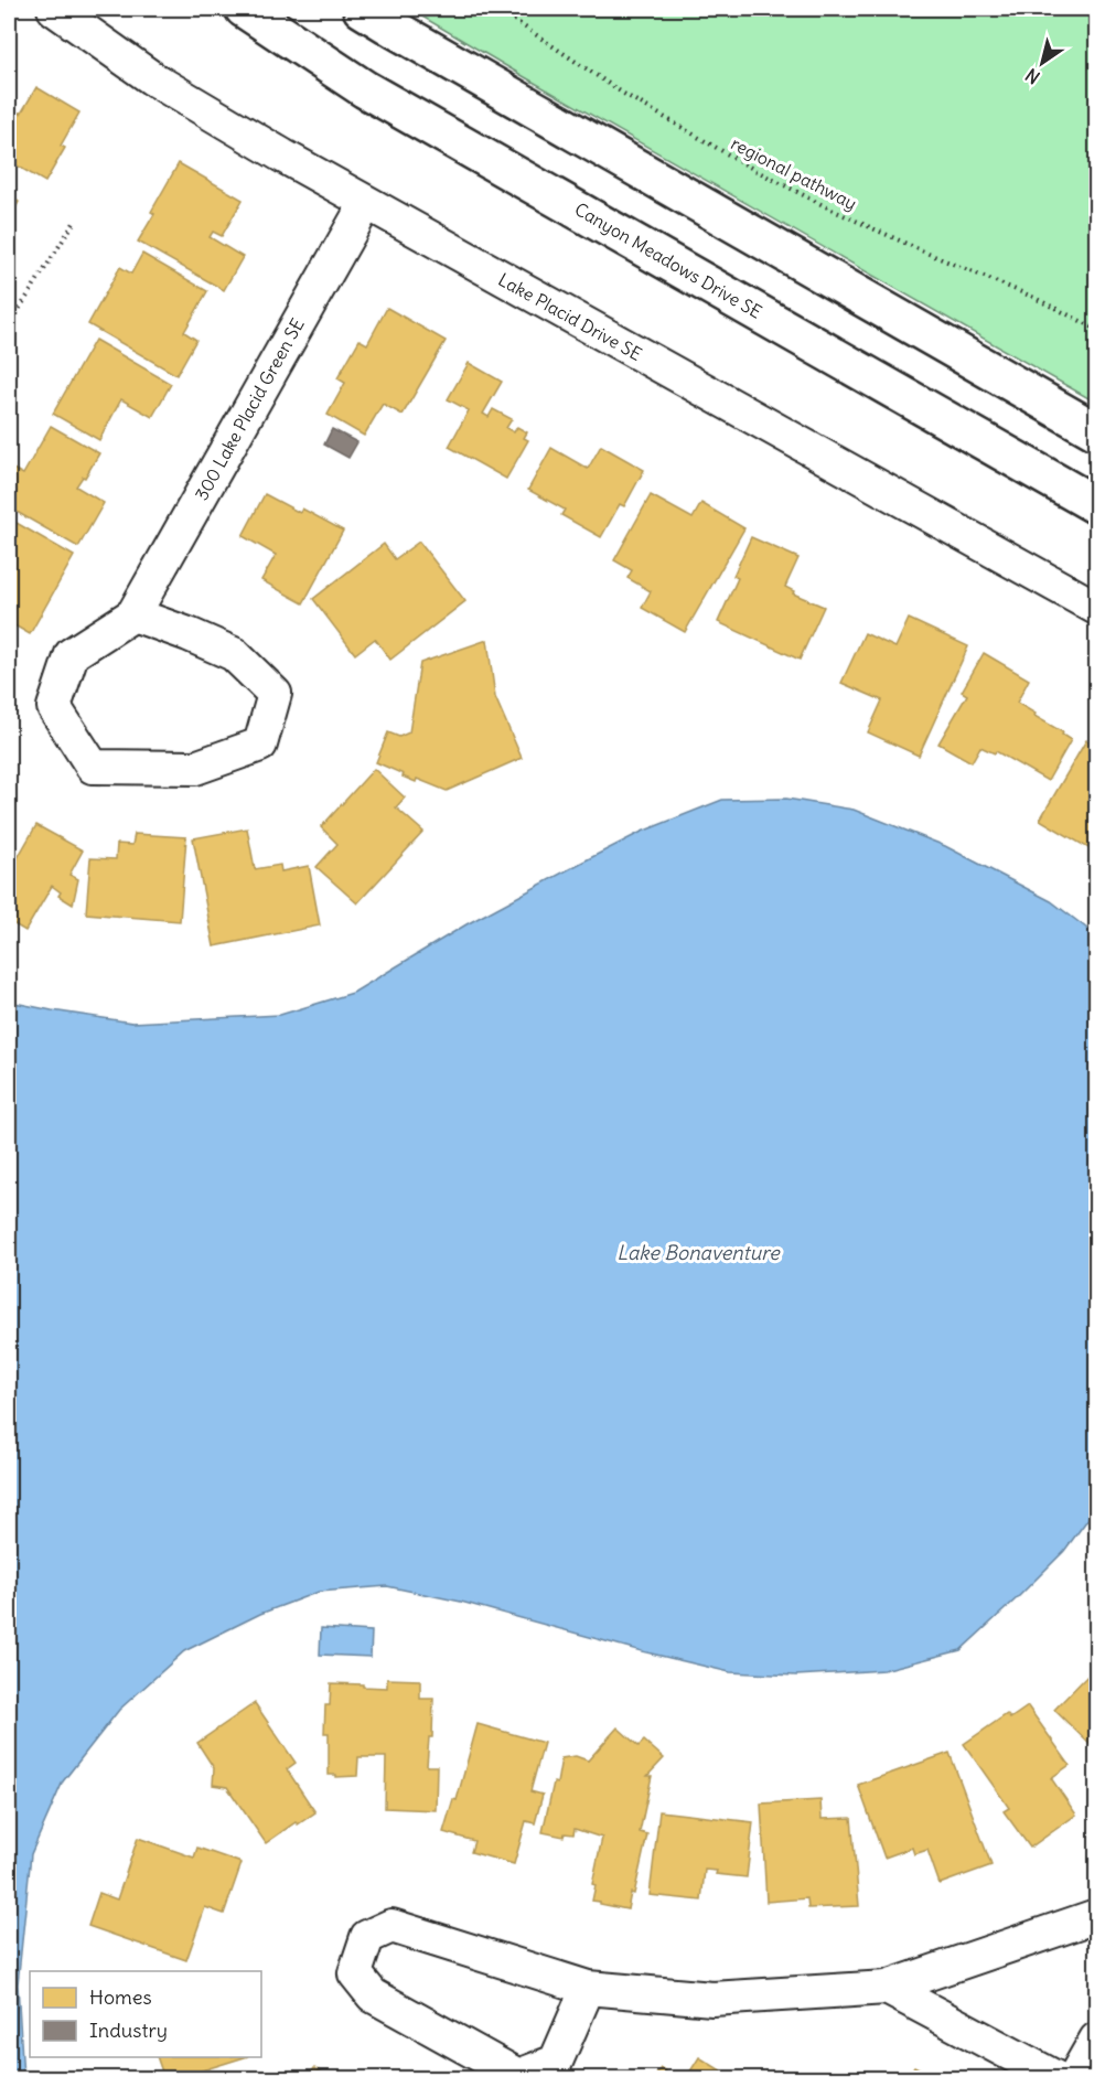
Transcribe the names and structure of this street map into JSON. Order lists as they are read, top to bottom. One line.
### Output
{"streets":{"main road":["Canyon Meadows Drive SE"],"street":["Lake Placid Drive SE","300 Lake Placid Green SE"],"path":["regional pathway"]},"crossings":[["Lake Placid Drive SE","300 Lake Placid Green SE"]],"water":["Lake Bonaventure"],"legend":["Homes","Industry"],"north":"bottom left"}
